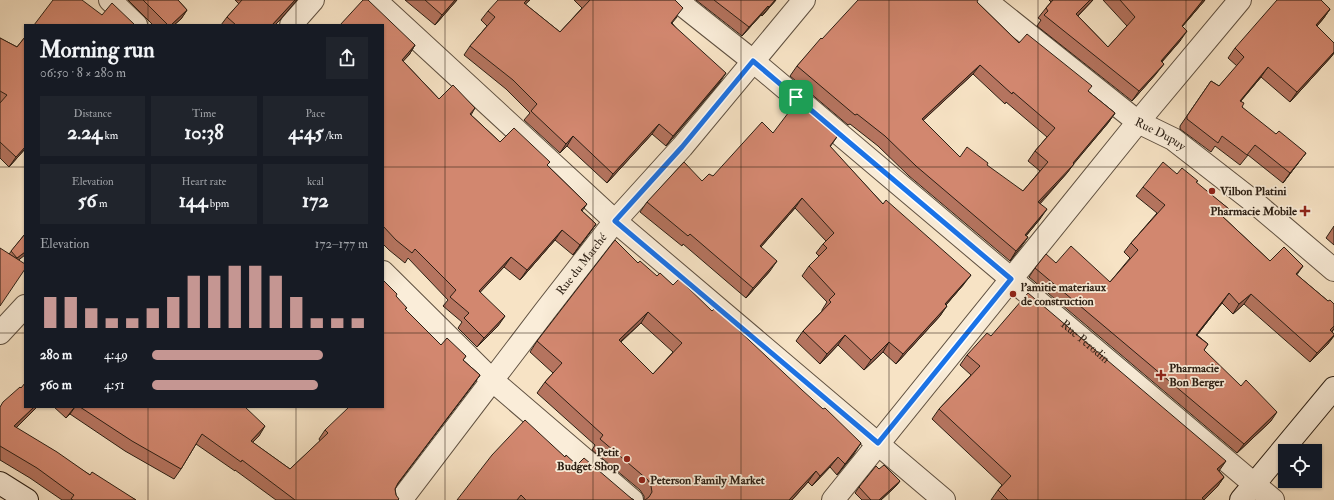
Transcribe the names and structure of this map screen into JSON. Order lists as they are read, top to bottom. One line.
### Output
{"streets":{"street":["Rue Dupuy","Rue du Marché","Rue Perodin"]},"crossings":[["Rue du Marché","Rue Perodin"]],"places":{"other":["Vilbon Platini","l'amitie materiaux de construction","Petit Budget Shop","Peterson Family Market"],"health":["Pharmacie Mobile","Pharmacie Bon Berger"]},"page":{"heading":["Morning run","06:50 · 8 × 280 m"],"stats":[["Distance","2.24 km"],["Time","10:38"],["Pace","4:45 /km"],["Elevation","56 m"],["Heart rate","144 bpm"],["kcal","172"]],"chart":["Elevation","172–177 m"],"list":[{"name":"280 m","note":"4:49"},{"name":"560 m","note":"4:51"}]}}
